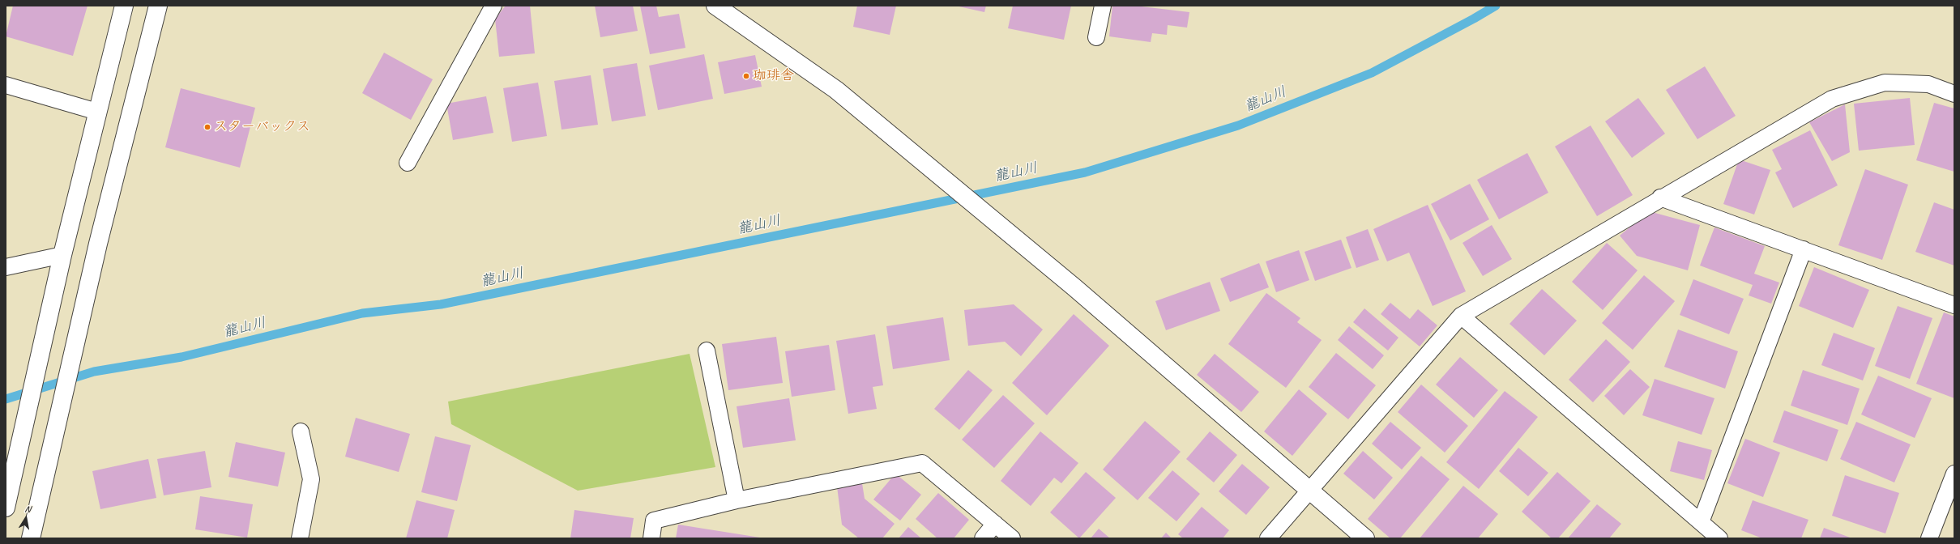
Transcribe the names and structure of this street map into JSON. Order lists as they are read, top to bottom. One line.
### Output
{"water":["龍山川"],"places":["珈琲舎","スターバックス"],"north":"top"}
